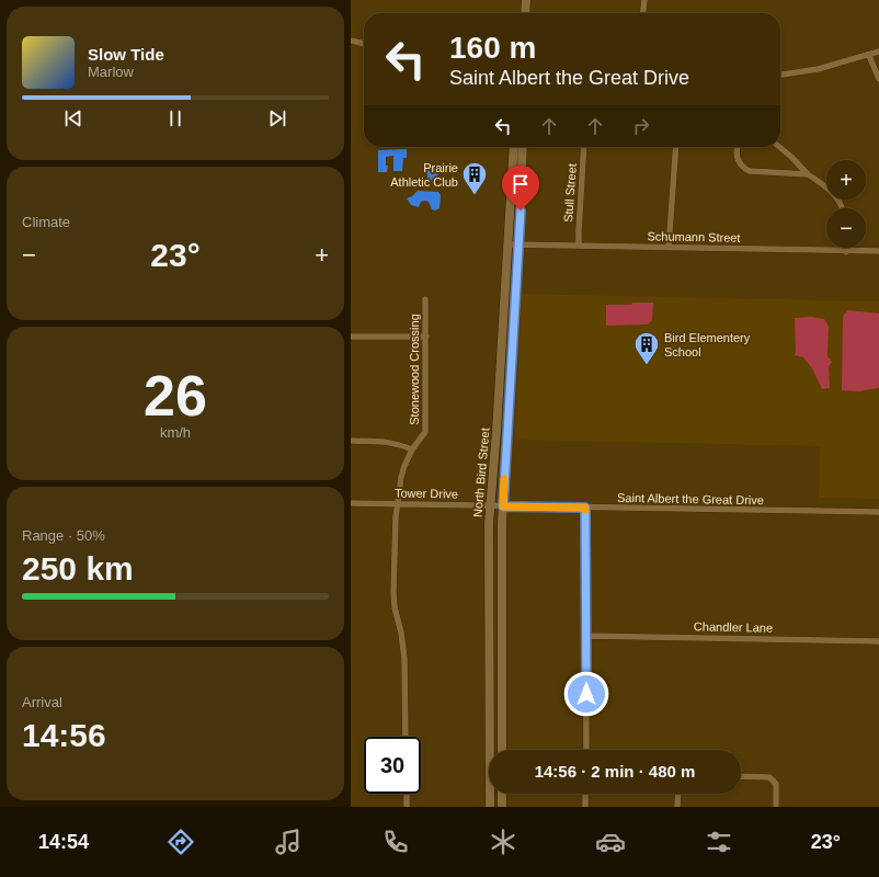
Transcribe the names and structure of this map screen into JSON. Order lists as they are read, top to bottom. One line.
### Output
{"streets":{"street":["Stull Street","Schumann Street","Stonewood Crossing","North Bird Street","Tower Drive","Saint Albert the Great Drive","Chandler Lane"]},"crossings":[["Stull Street","Schumann Street"],["Schumann Street","North Bird Street"],["Stonewood Crossing","Tower Drive"],["North Bird Street","Tower Drive"],["North Bird Street","Saint Albert the Great Drive"],["Tower Drive","Saint Albert the Great Drive"]],"places":{"building":["Prairie Athletic Club","Bird Elementery School"]},"page":{"turn":["160 m","Saint Albert the Great Drive"],"song":["Slow Tide","Marlow"],"map_buttons":["+","−"],"tile":["Climate",["26","km/h"],["Range · 50%","250 km"],["Arrival","14:56"]],"heat":["−","23°","+"],"limit":"30","trip":"14:56 · 2 min · 480 m","tabs":["14:54","23°"]}}
